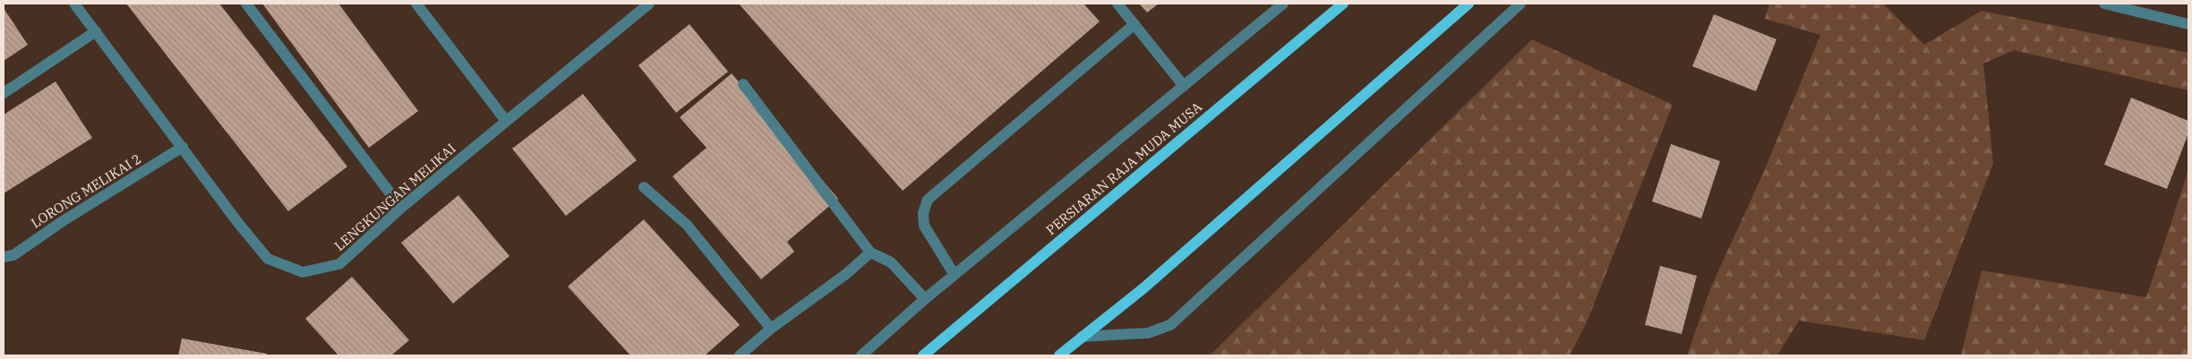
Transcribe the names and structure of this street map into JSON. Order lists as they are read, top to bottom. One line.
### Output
{"streets":{"main road":["PERSIARAN RAJA MUDA MUSA"],"street":["LORONG MELIKAI 2","LENGKUNGAN MELIKAI"]},"crossings":[["LORONG MELIKAI 2","LENGKUNGAN MELIKAI"]]}
